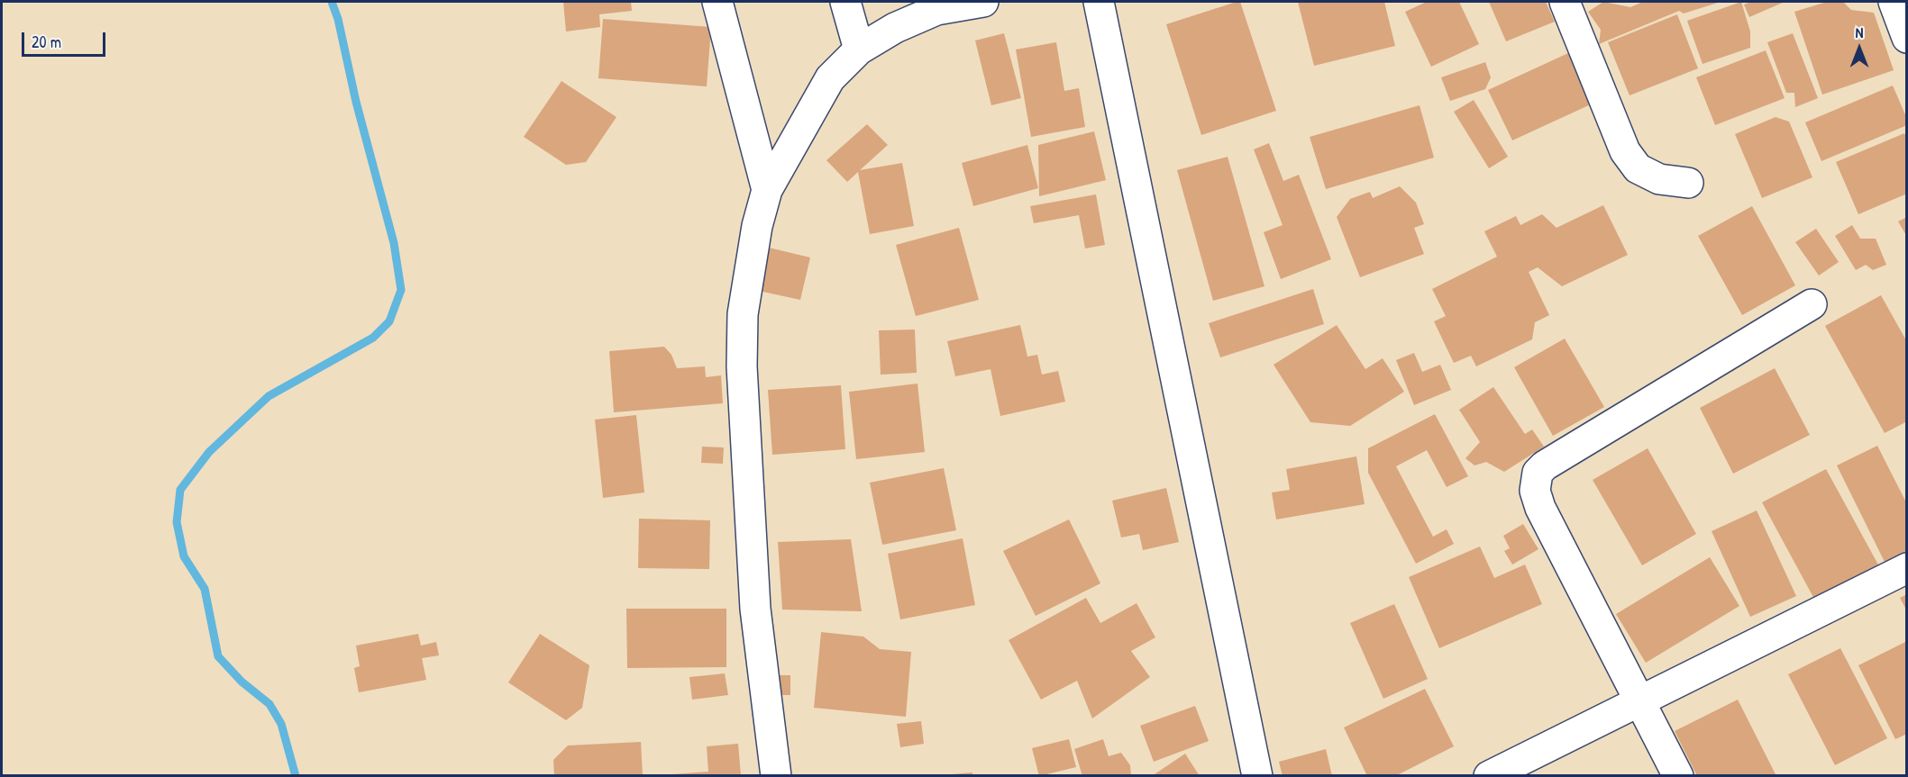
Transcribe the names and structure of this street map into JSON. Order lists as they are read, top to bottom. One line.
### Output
{"scale_bar":"20 m","north":"top"}
